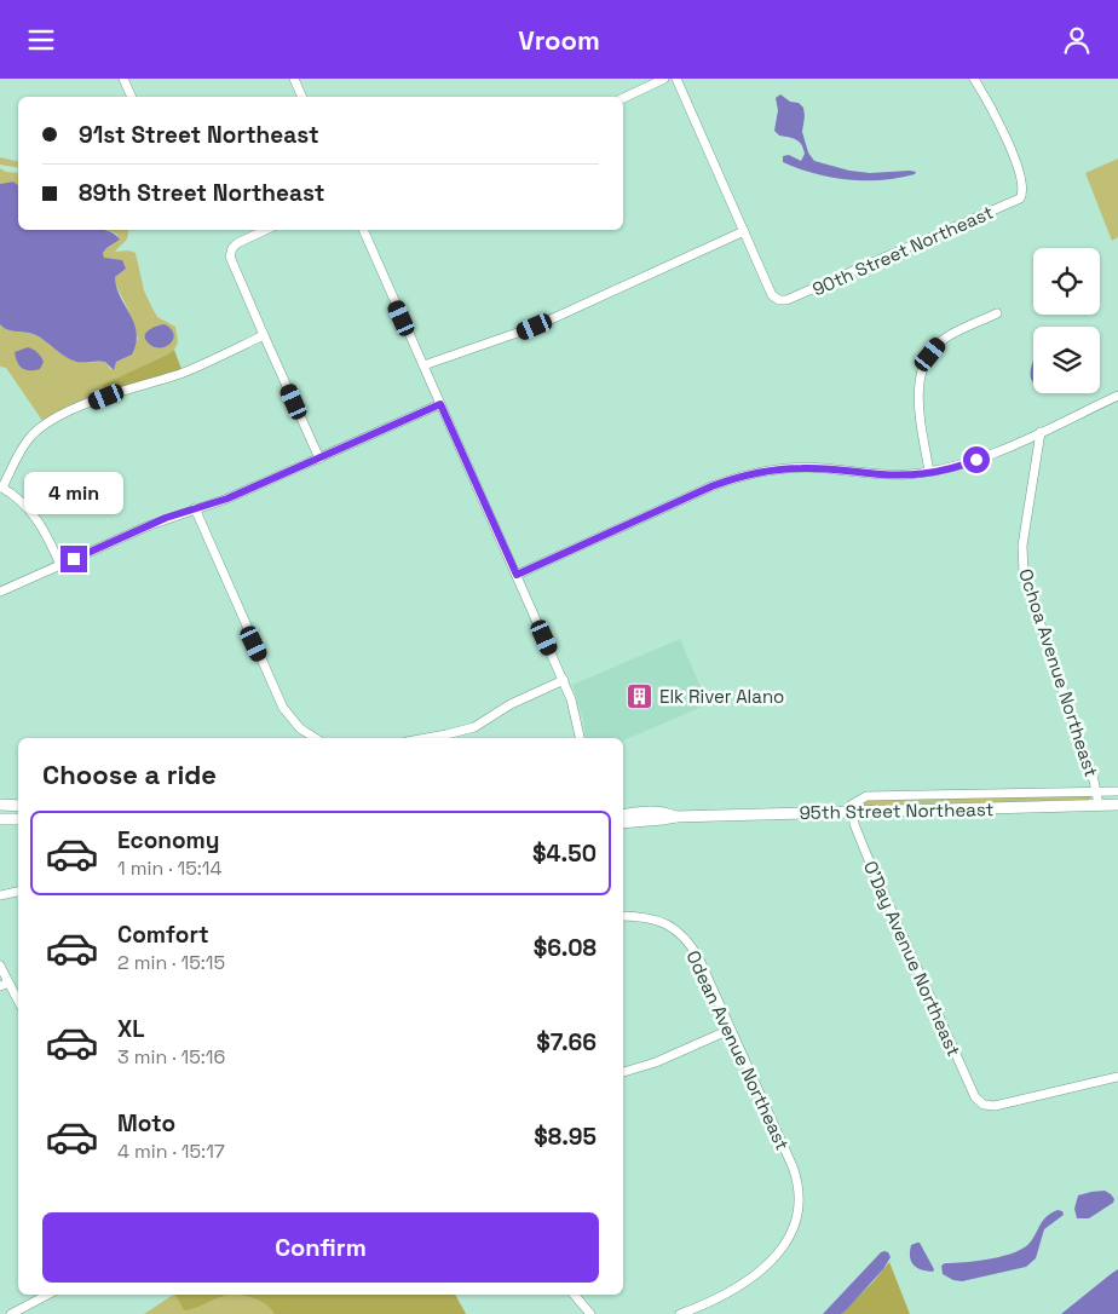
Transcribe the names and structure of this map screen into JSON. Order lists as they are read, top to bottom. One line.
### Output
{"streets":{"main road":["95th Street Northeast"],"street":["90th Street Northeast","Ochoa Avenue Northeast","O'Day Avenue Northeast","Odean Avenue Northeast"]},"crossings":[["Ochoa Avenue Northeast","95th Street Northeast"],["95th Street Northeast","O'Day Avenue Northeast"]],"places":{"building":["Elk River Alano"]},"page":{"header":"Vroom","banner":["91st Street Northeast","89th Street Northeast"],"bubble":"4 min","heading":"Choose a ride","list":[{"name":"Economy","note":"1 min · 15:14","value":"$4.50"},{"name":"Comfort","note":"2 min · 15:15","value":"$6.08"},{"name":"XL","note":"3 min · 15:16","value":"$7.66"},{"name":"Moto","note":"4 min · 15:17","value":"$8.95"}],"buttons":"Confirm"}}
